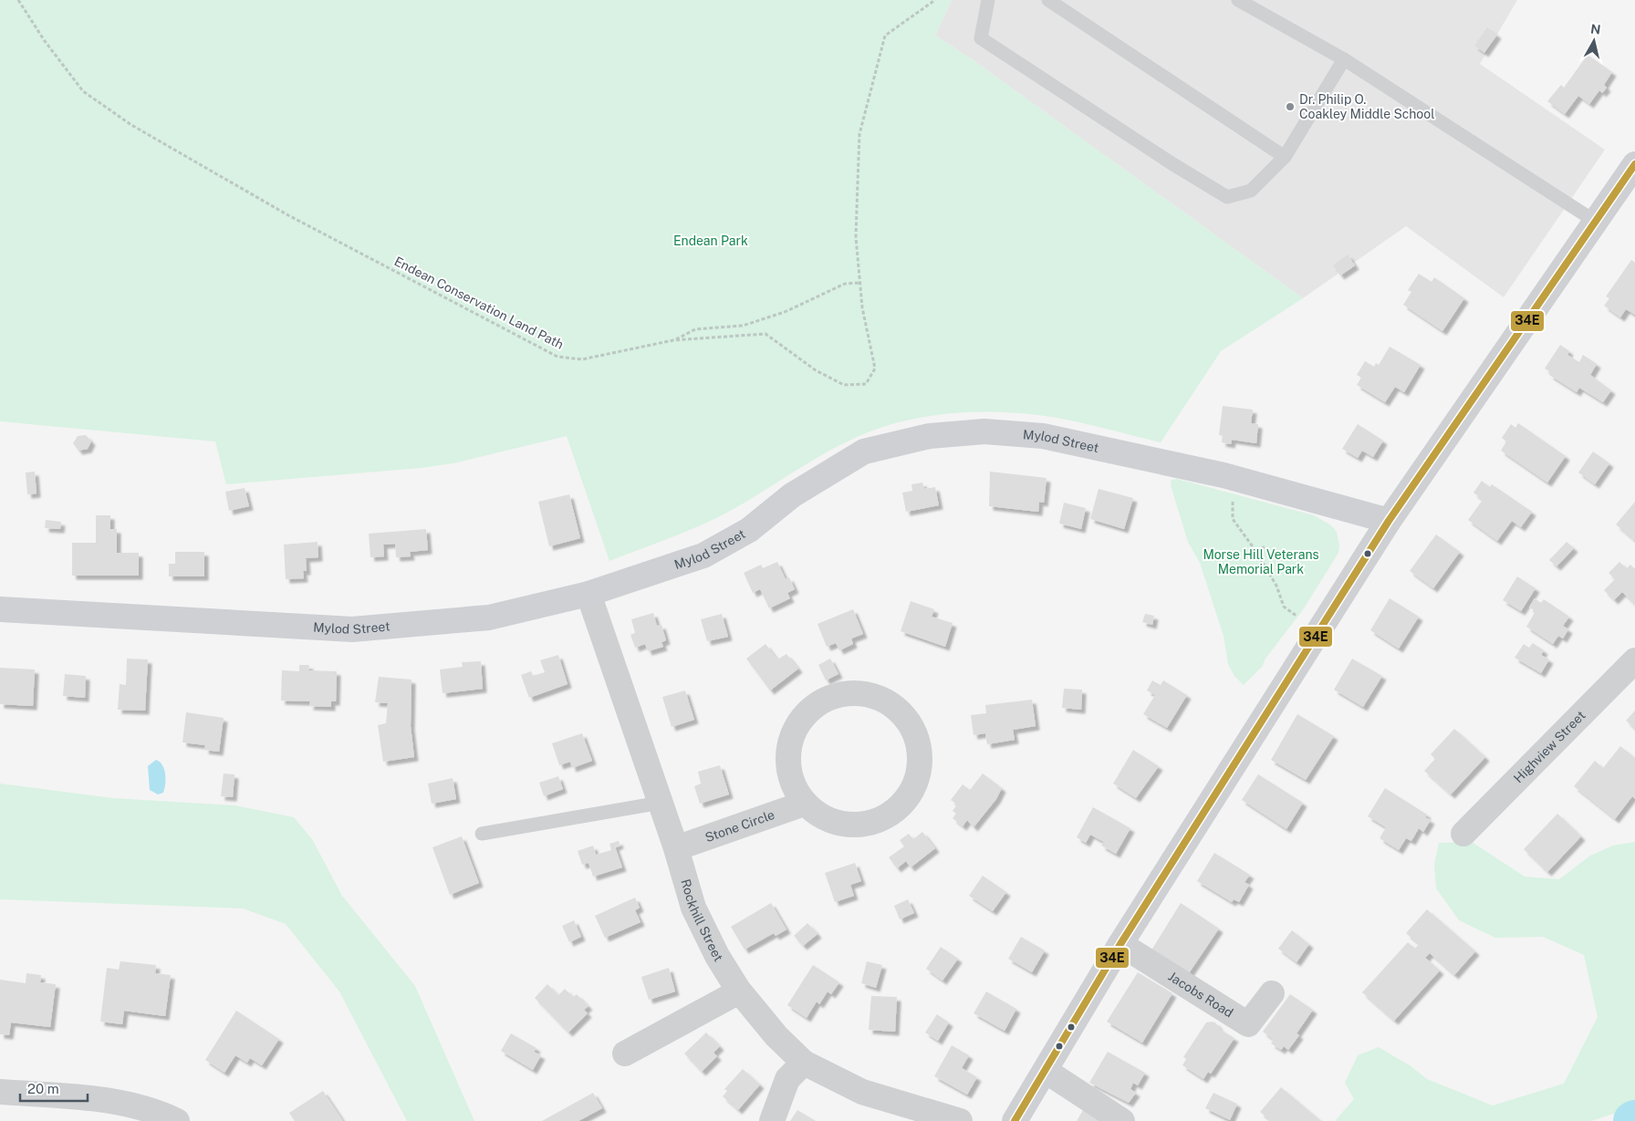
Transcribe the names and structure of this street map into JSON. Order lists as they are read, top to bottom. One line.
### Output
{"streets":{"street":["Mylod Street","Highview Street","Stone Circle","Rockhill Street","Jacobs Road"],"path":["Endean Conservation Land Path"]},"crossings":[["Mylod Street","Rockhill Street"],["Stone Circle","Rockhill Street"]],"parks":["Endean Park","Morse Hill Veterans Memorial Park"],"places":["Dr. Philip O. Coakley Middle School"],"lines":["transit line 34E"],"scale_bar":"20 m","north":"top"}
